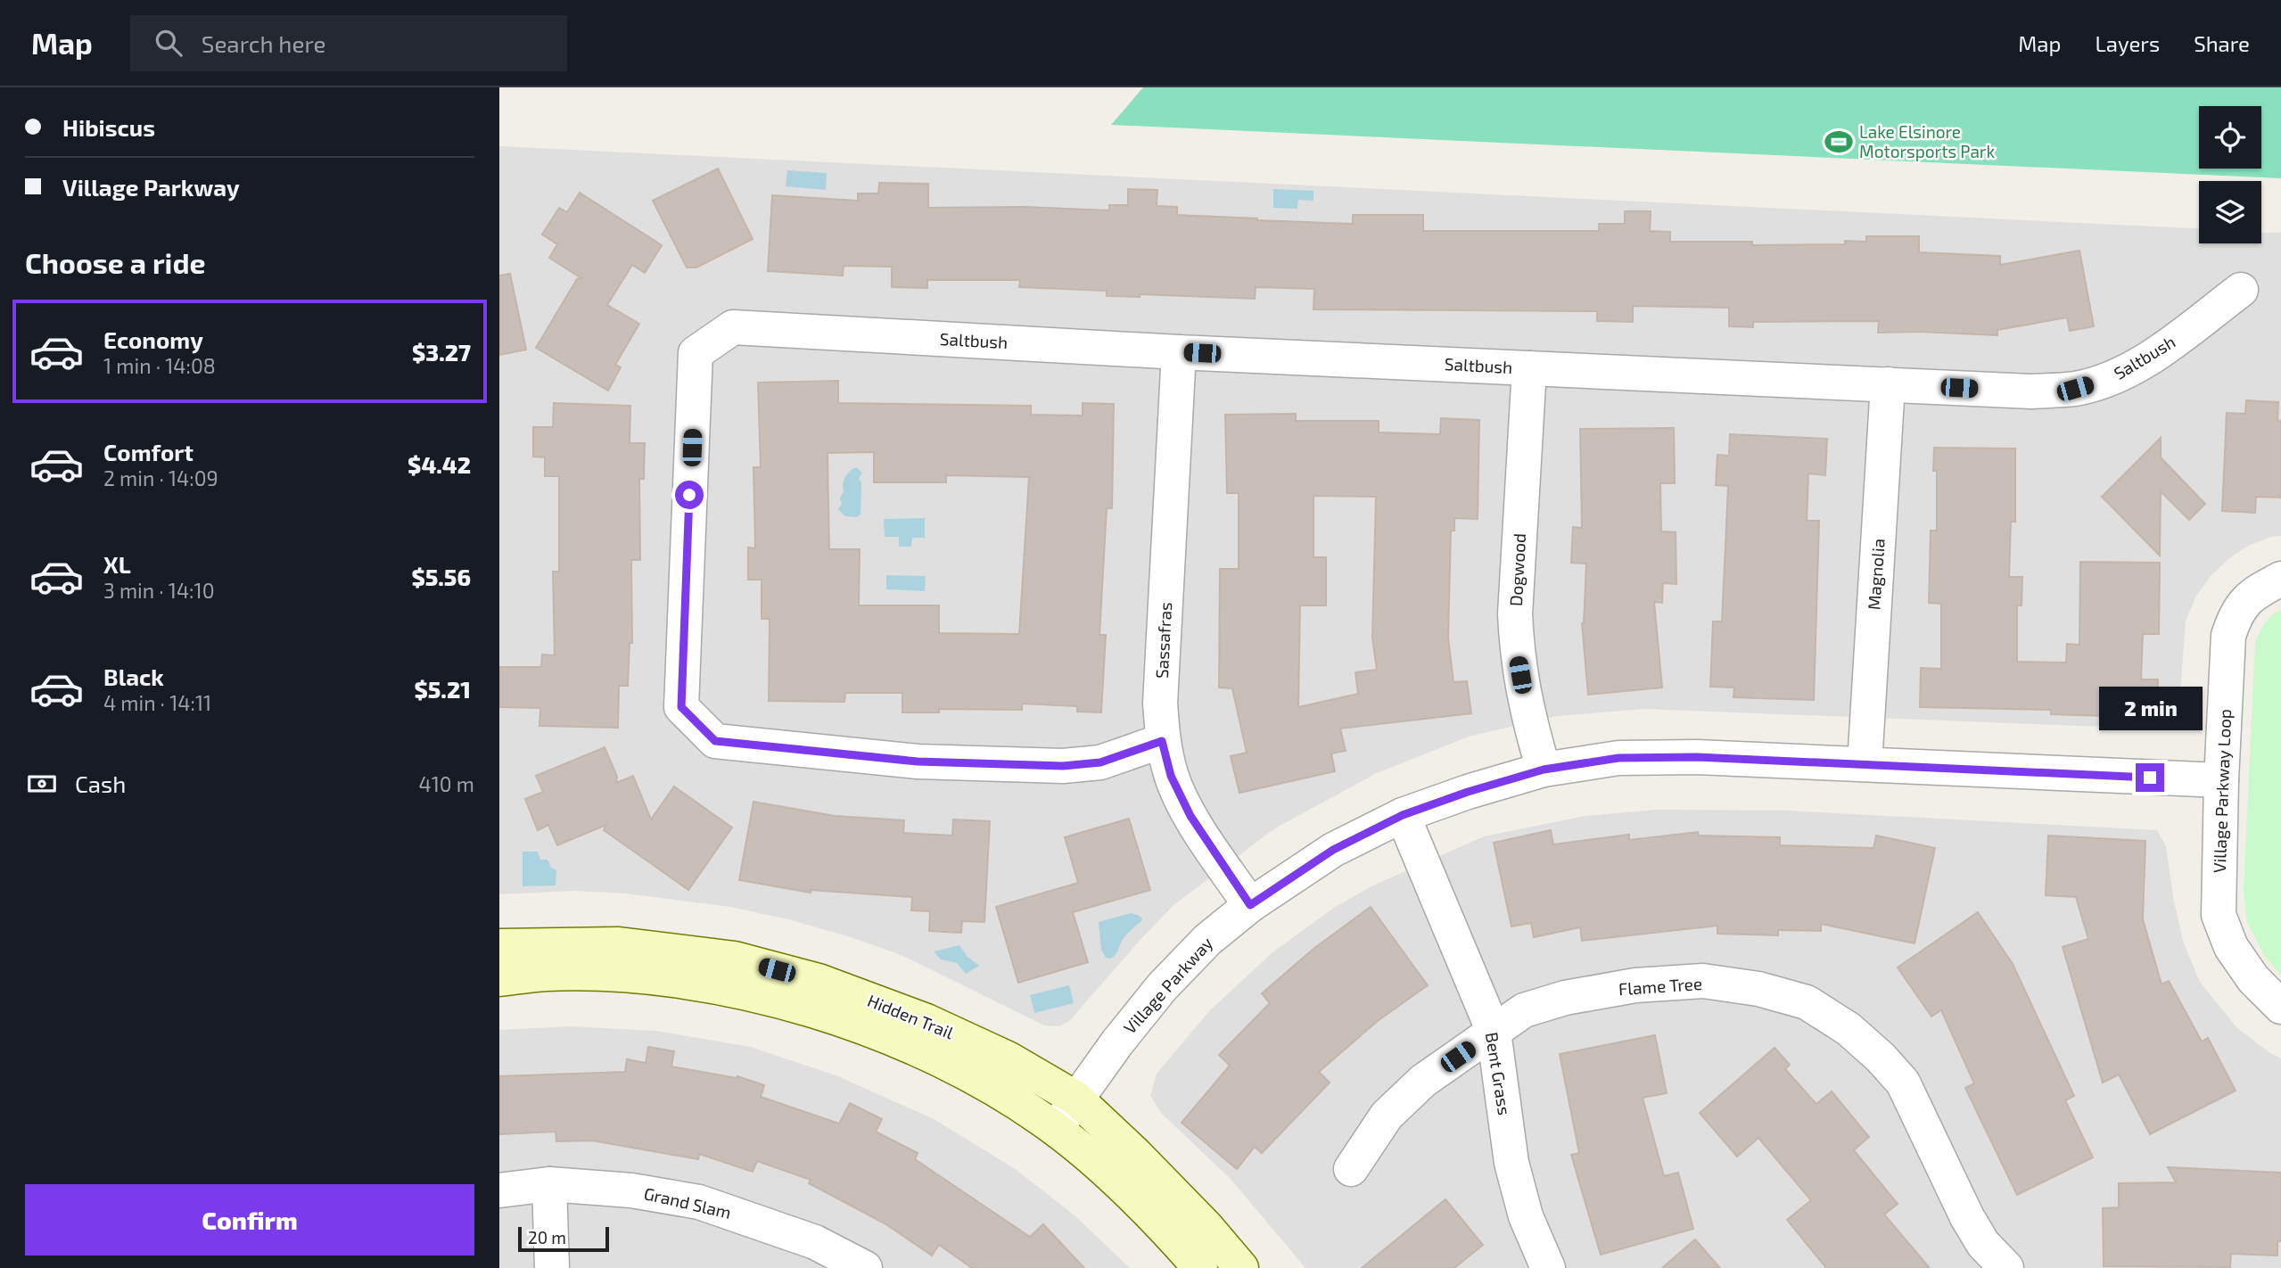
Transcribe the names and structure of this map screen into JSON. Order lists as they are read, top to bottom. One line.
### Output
{"streets":{"street":["Saltbush","Dogwood","Magnolia","Sassafras","Village Parkway Loop","Village Parkway","Flame Tree","Hidden Trail","Bent Grass","Grand Slam"]},"crossings":[["Saltbush","Dogwood"],["Saltbush","Magnolia"],["Saltbush","Sassafras"],["Dogwood","Village Parkway"],["Magnolia","Village Parkway"],["Sassafras","Village Parkway"],["Village Parkway Loop","Village Parkway"],["Village Parkway","Hidden Trail"],["Village Parkway","Bent Grass"],["Flame Tree","Bent Grass"]],"places":{"sports":["Lake Elsinore Motorsports Park"]},"scale_bar":"20 m","page":{"header":"Map","search":"Search here","nav":["Map","Layers","Share"],"banner":["Hibiscus","Village Parkway"],"heading":"Choose a ride","list":[{"name":"Economy","note":"1 min · 14:08","value":"$3.27"},{"name":"Comfort","note":"2 min · 14:09","value":"$4.42"},{"name":"XL","note":"3 min · 14:10","value":"$5.56"},{"name":"Black","note":"4 min · 14:11","value":"$5.21"}],"bubble":"2 min","pay":["Cash","410 m"],"buttons":"Confirm","scale":"20 m"}}
